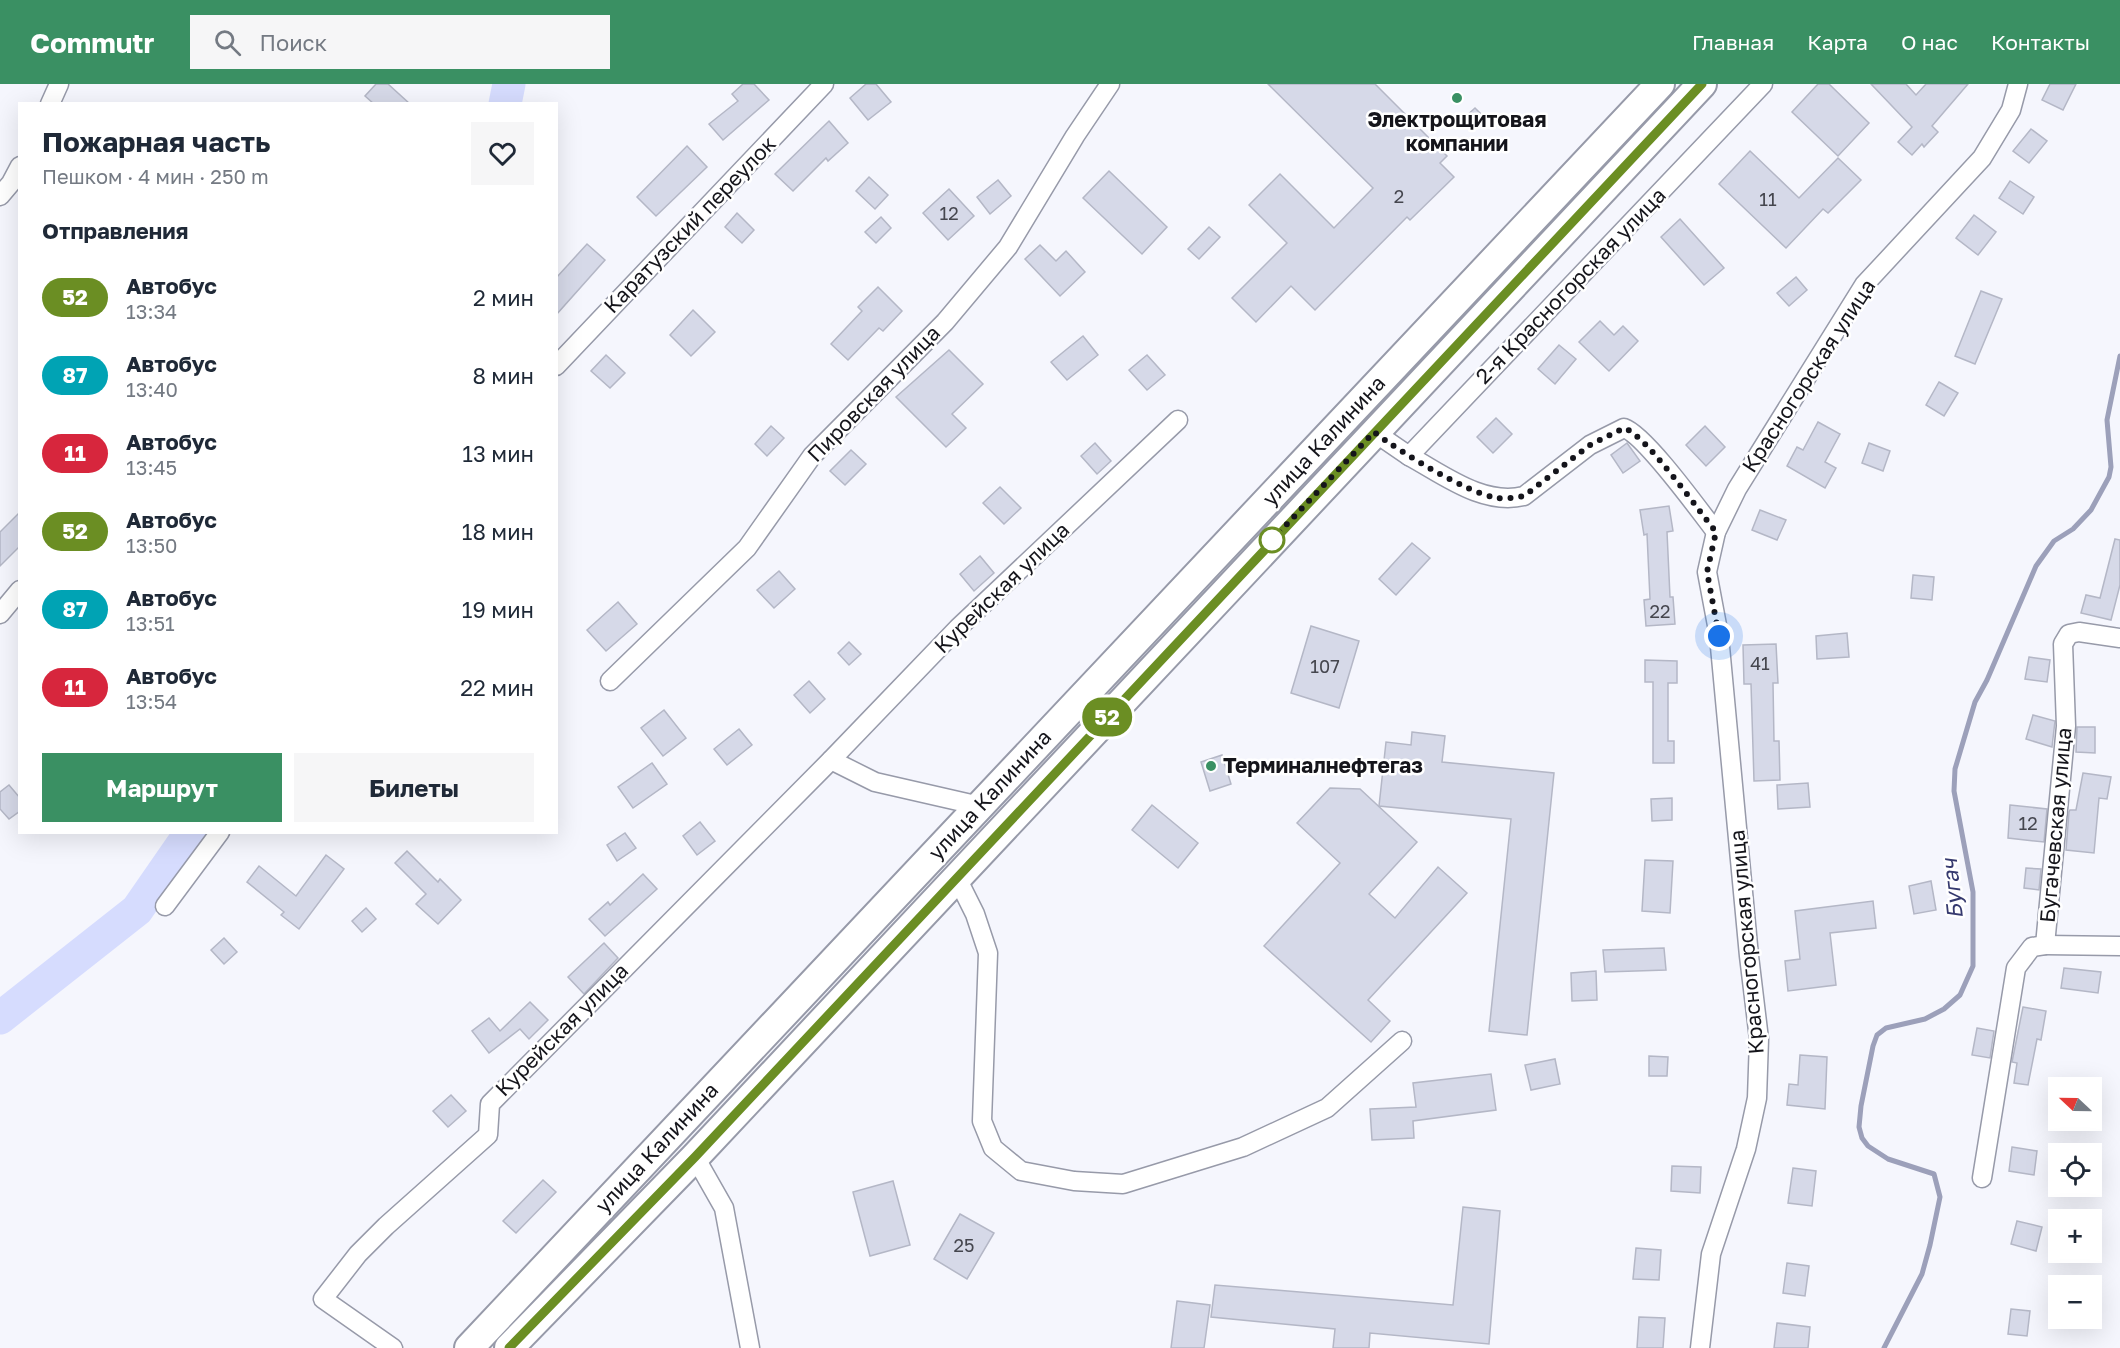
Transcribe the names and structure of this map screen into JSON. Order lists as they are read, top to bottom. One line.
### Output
{"streets":{"main road":["улица Калинина"],"street":["Каратузский переулок","2-я Красногорская улица","Красногорская улица","Пировская улица","Курейская улица","Бугачевская улица"]},"water":["Бугач"],"places":["Электрощитовая компании","Терминалнефтегаз"],"lines":["bus line 52"],"house_numbers":["2","11","12","22","41","107","12","25"],"north":"left","page":{"header":"Commutr","search":"Поиск","nav":["Главная","Карта","О нас","Контакты"],"on_map":"52","heading":[["Пожарная часть","Пешком · 4 мин · 250 m"],"Отправления"],"list":[{"mark":"52","name":"Автобус","note":"13:34","value":"2 мин"},{"mark":"87","name":"Автобус","note":"13:40","value":"8 мин"},{"mark":"11","name":"Автобус","note":"13:45","value":"13 мин"},{"mark":"52","name":"Автобус","note":"13:50","value":"18 мин"},{"mark":"87","name":"Автобус","note":"13:51","value":"19 мин"},{"mark":"11","name":"Автобус","note":"13:54","value":"22 мин"}],"buttons":["Маршрут","Билеты"],"map_buttons":["+","−"]}}
